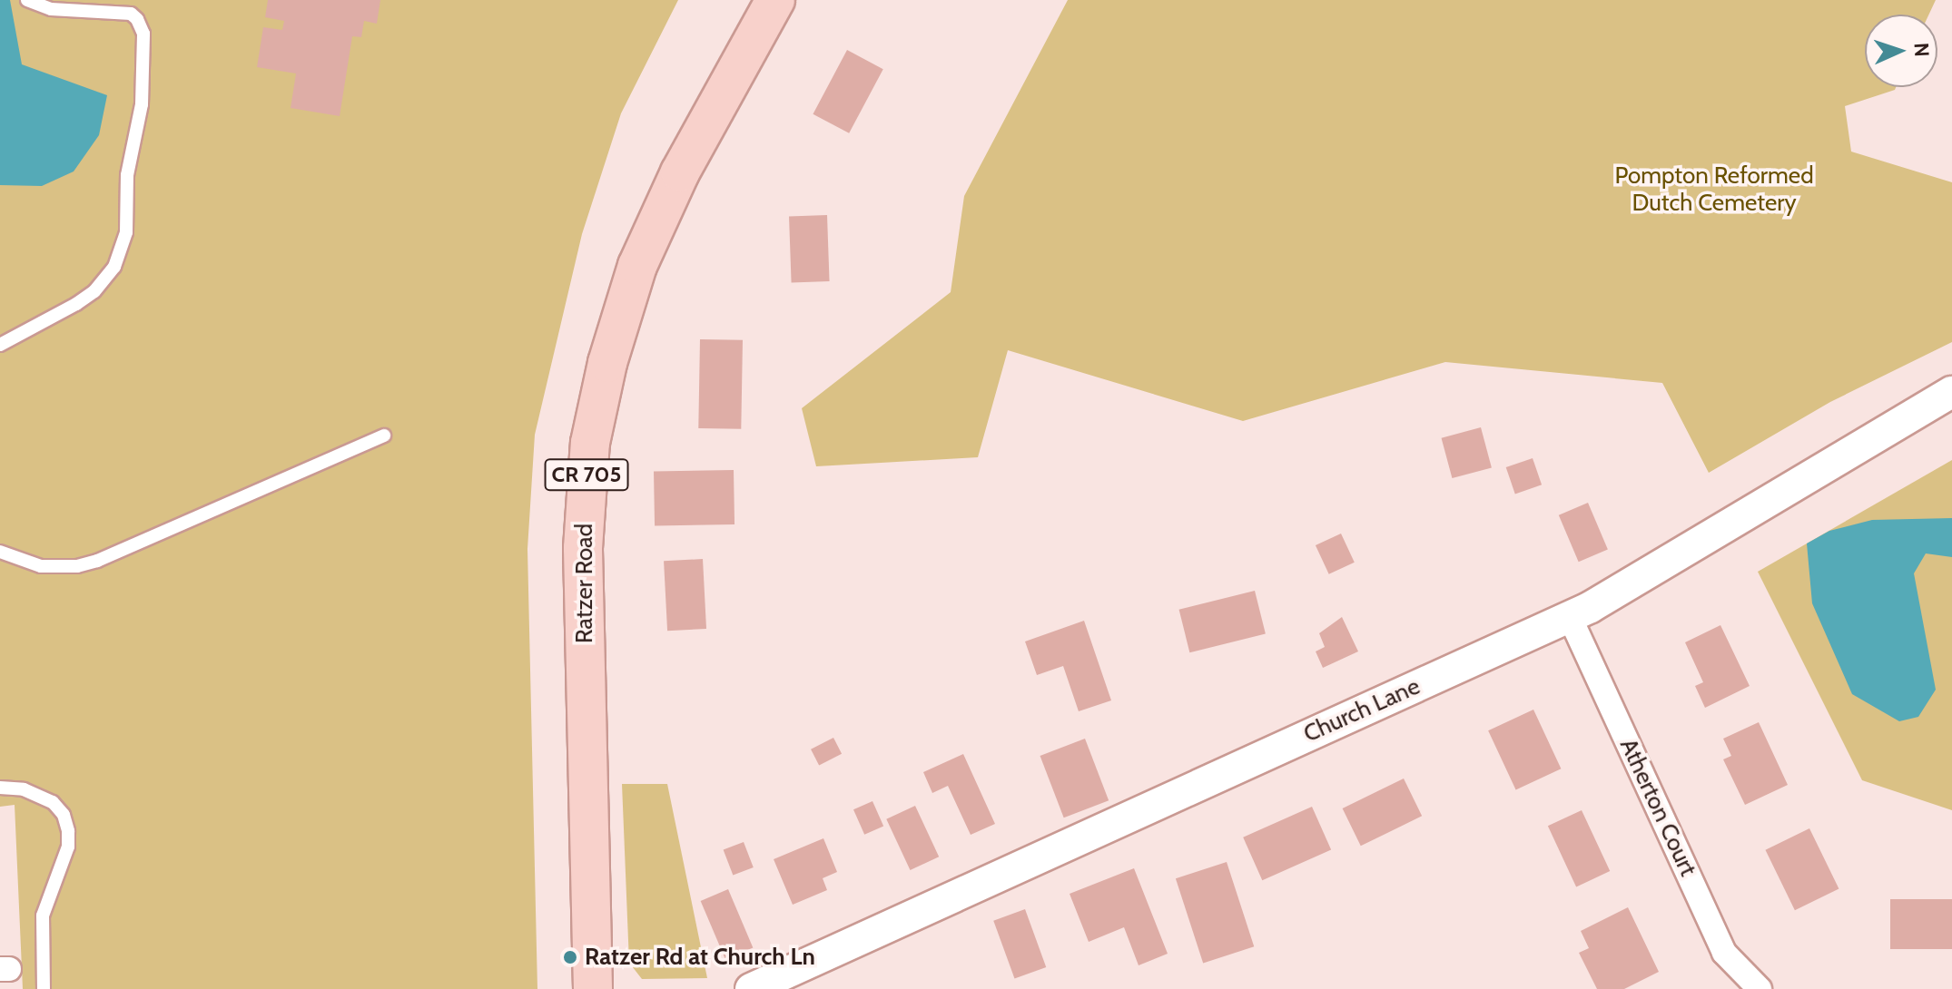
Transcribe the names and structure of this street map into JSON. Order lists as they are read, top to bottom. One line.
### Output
{"streets":{"main road":["CR 705","Ratzer Road"],"street":["Church Lane","Atherton Court"]},"crossings":[["Church Lane","Atherton Court"]],"parks":["Pompton Reformed Dutch Cemetery"],"places":["Ratzer Rd at Church Ln"],"north":"right"}
